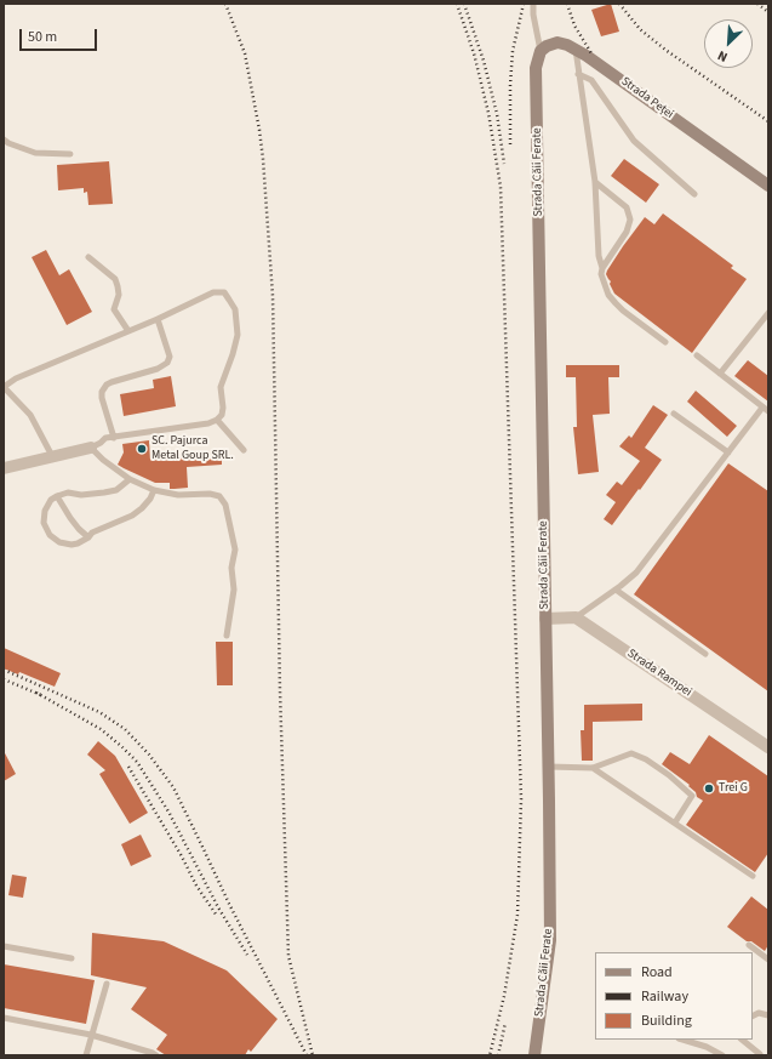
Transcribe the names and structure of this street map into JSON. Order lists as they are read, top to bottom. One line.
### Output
{"streets":{"street":["Strada Peței","Strada Căii Ferate","Strada Rampei"]},"crossings":[["Strada Peței","Strada Căii Ferate"]],"places":["SC. Pajurca Metal Goup SRL.","Trei G"],"legend":["Road","Railway","Building"],"scale_bar":"50 m","north":"bottom left"}
